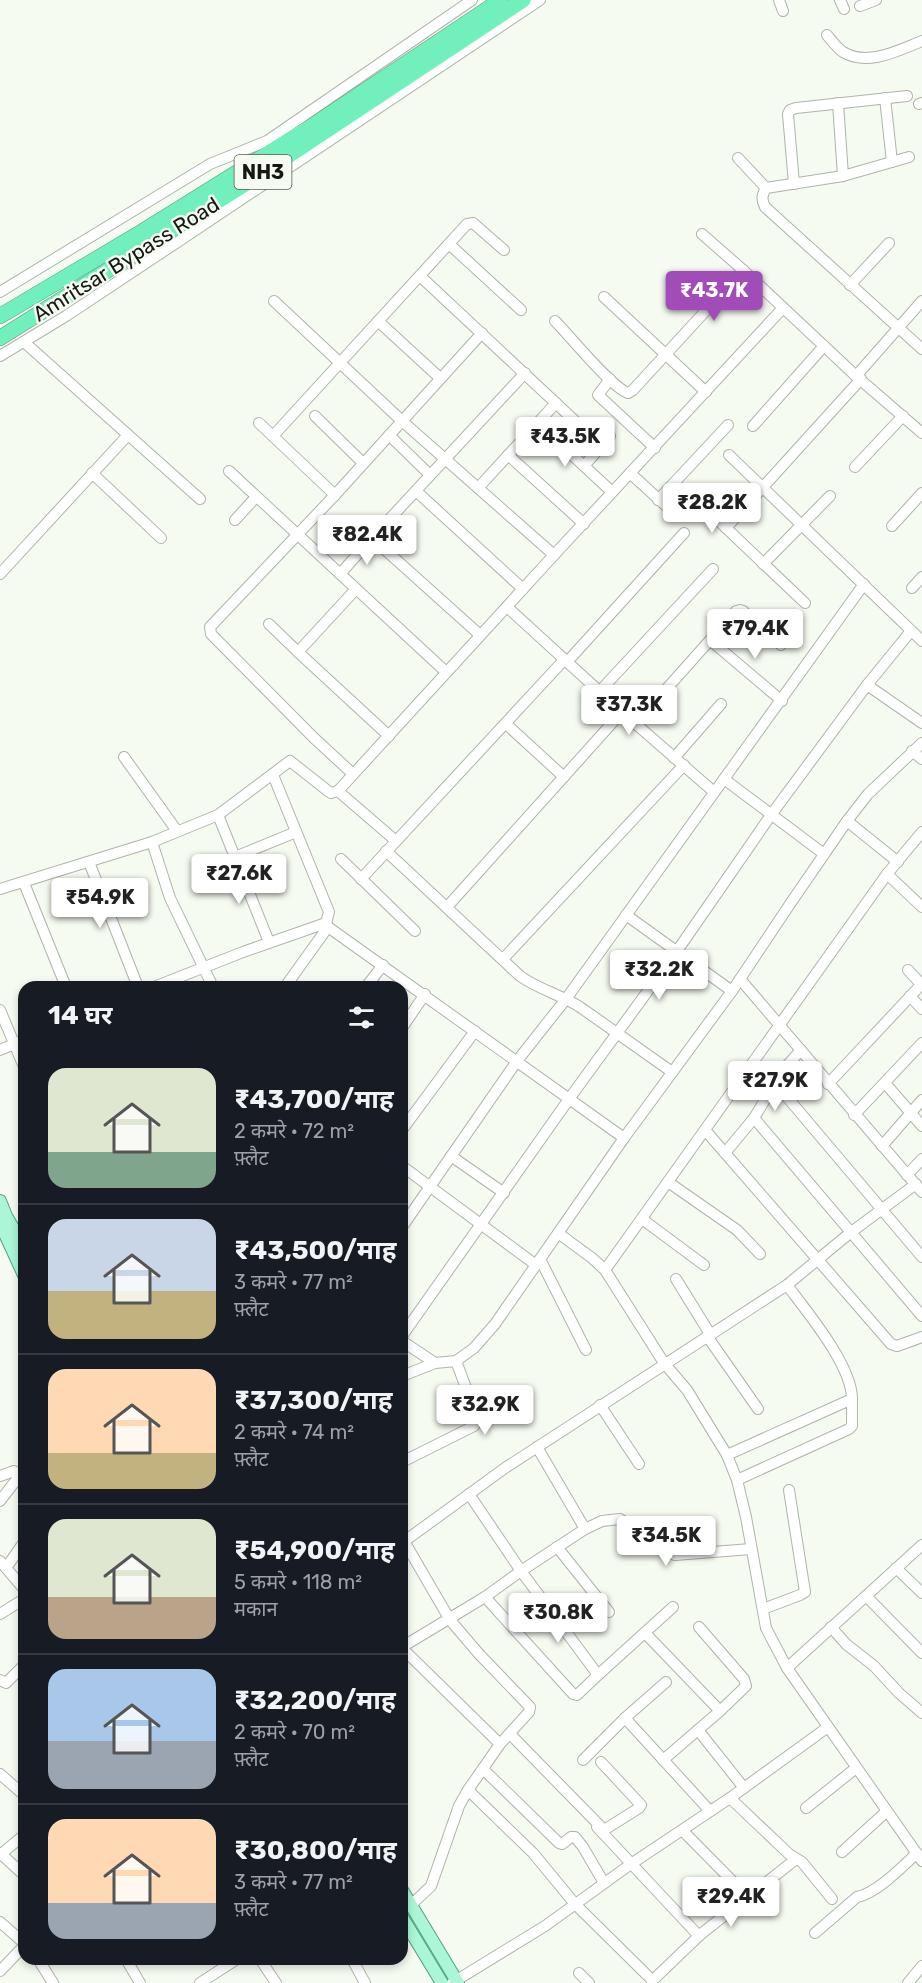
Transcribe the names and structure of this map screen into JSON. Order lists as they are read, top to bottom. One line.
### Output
{"streets":{"highway":["NH3","Amritsar Bypass Road"]},"page":{"price":["₹43.7K","₹43.5K","₹28.2K","₹82.4K","₹79.4K","₹37.3K","₹27.6K","₹54.9K","₹32.2K","₹27.9K","₹32.9K","₹34.5K","₹30.8K","₹29.4K"],"heading":"14 घर","list":[{"name":"₹43,700/माह","note":"2 कमरे · 72 m² · फ़्लैट"},{"name":"₹43,500/माह","note":"3 कमरे · 77 m² · फ़्लैट"},{"name":"₹37,300/माह","note":"2 कमरे · 74 m² · फ़्लैट"},{"name":"₹54,900/माह","note":"5 कमरे · 118 m² · मकान"},{"name":"₹32,200/माह","note":"2 कमरे · 70 m² · फ़्लैट"},{"name":"₹30,800/माह","note":"3 कमरे · 77 m² · फ़्लैट"}]}}
